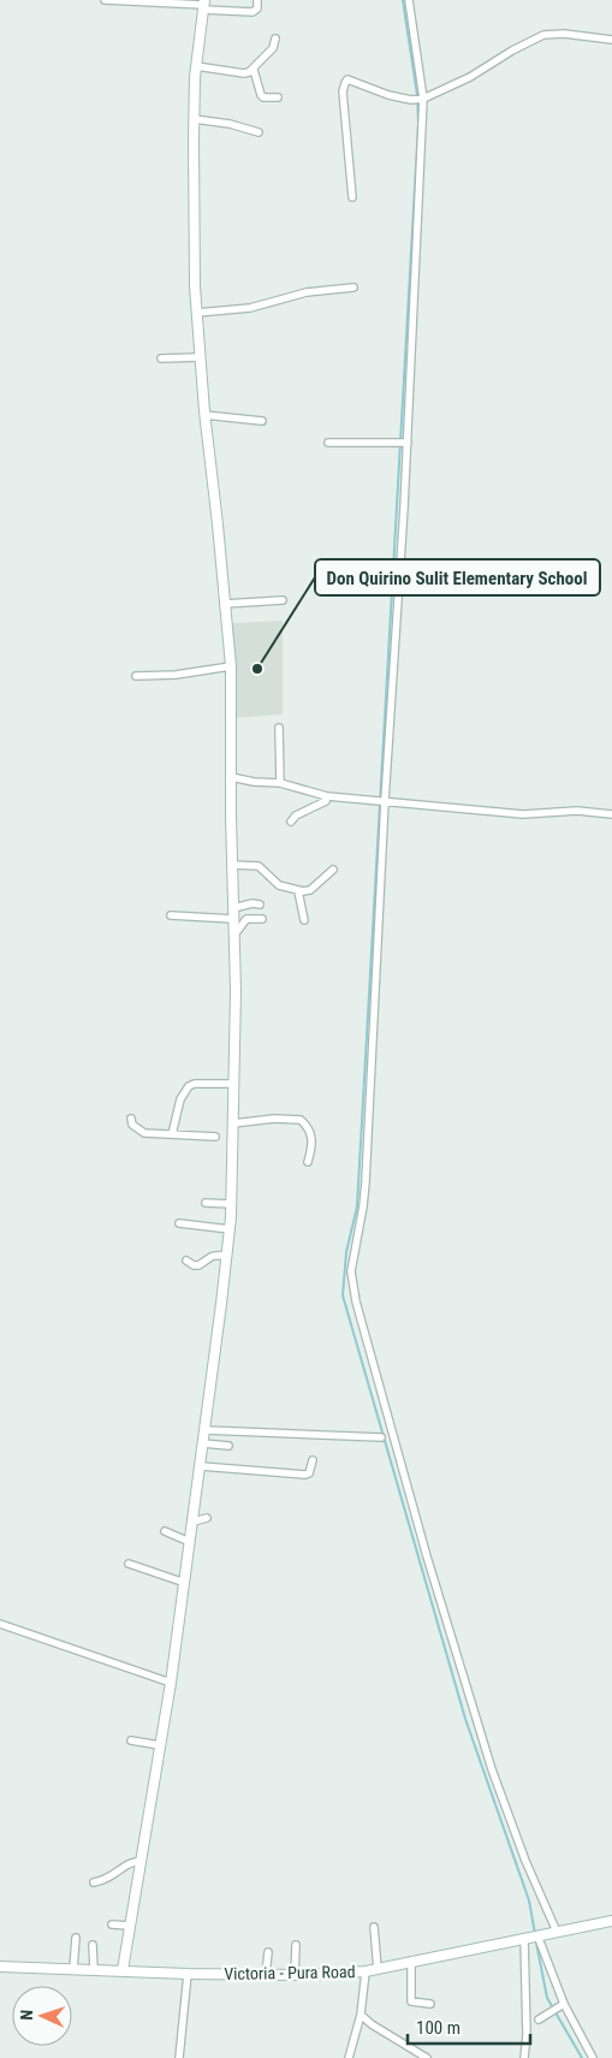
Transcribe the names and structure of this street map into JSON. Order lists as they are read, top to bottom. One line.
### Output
{"streets":{"street":["Victoria - Pura Road"]},"places":["Don Quirino Sulit Elementary School"],"scale_bar":"100 m","north":"left"}
